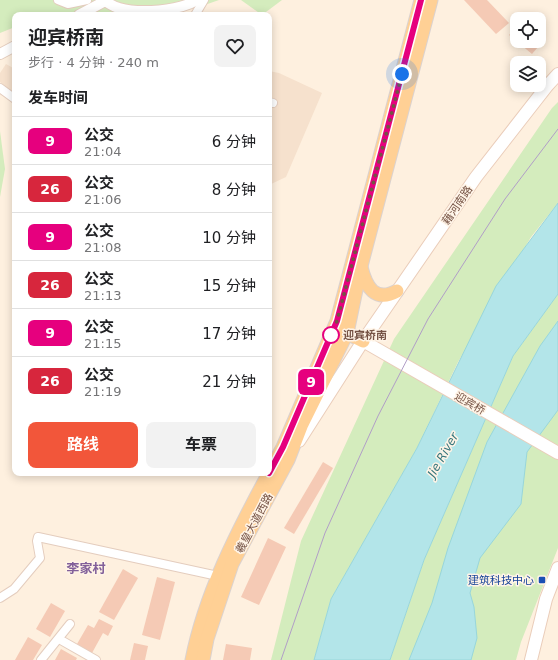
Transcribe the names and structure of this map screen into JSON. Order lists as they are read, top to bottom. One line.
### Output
{"streets":{"main road":["藉河南路","迎宾桥","羲皇大道西路"]},"crossings":[["藉河南路","迎宾桥"],["藉河南路","羲皇大道西路"]],"districts":["李家村"],"water":["Jie River"],"places":{"other":["迎宾桥南"],"transit":["建筑科技中心"]},"lines":["bus line 9"],"page":{"on_map":"9","heading":[["迎宾桥南","步行 · 4 分钟 · 240 m"],"发车时间"],"list":[{"mark":"9","name":"公交","note":"21:04","value":"6 分钟"},{"mark":"26","name":"公交","note":"21:06","value":"8 分钟"},{"mark":"9","name":"公交","note":"21:08","value":"10 分钟"},{"mark":"26","name":"公交","note":"21:13","value":"15 分钟"},{"mark":"9","name":"公交","note":"21:15","value":"17 分钟"},{"mark":"26","name":"公交","note":"21:19","value":"21 分钟"}],"buttons":["路线","车票"]}}
